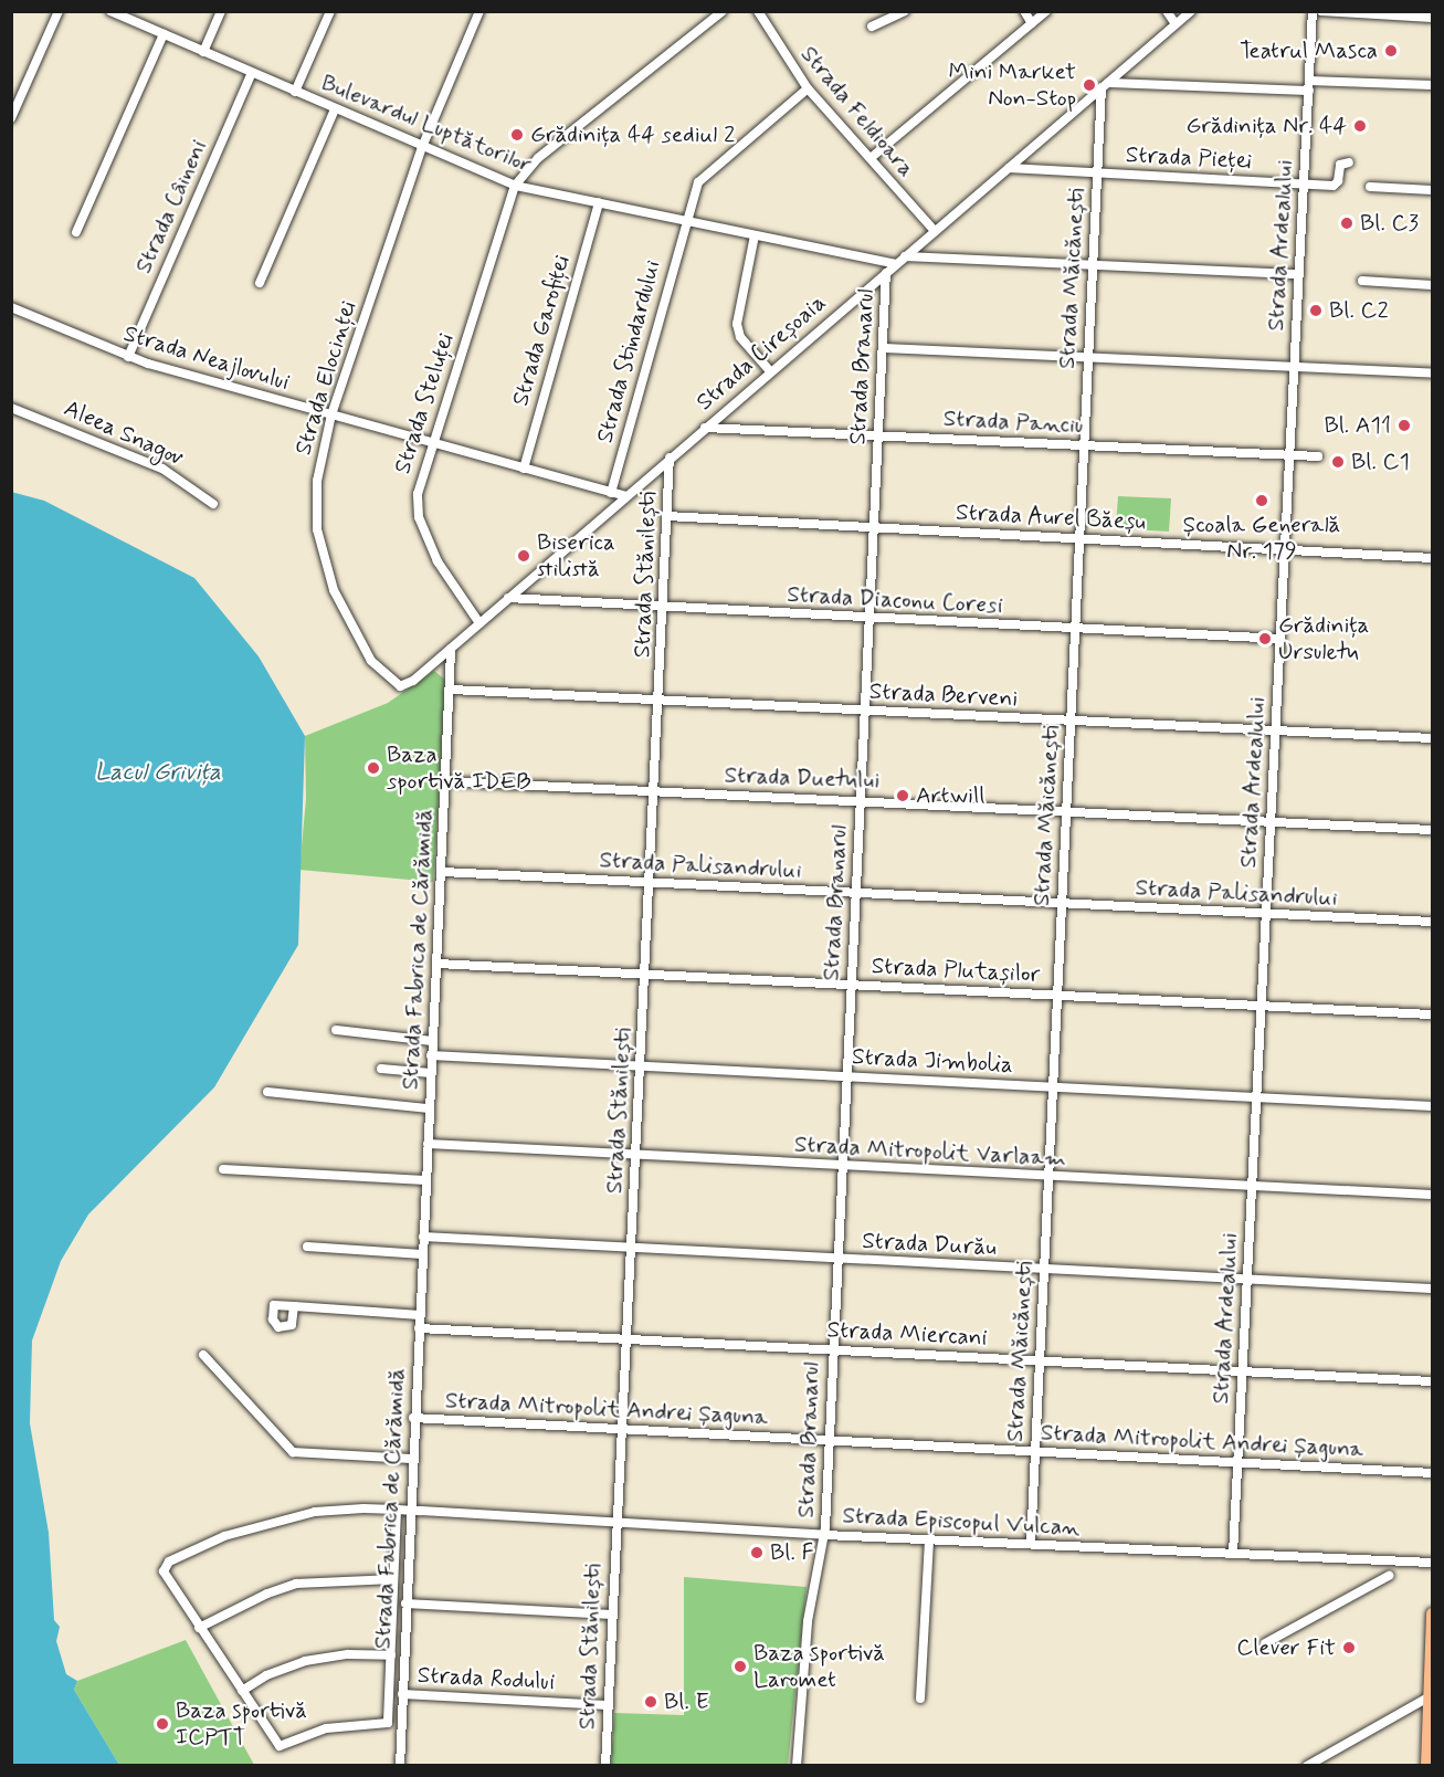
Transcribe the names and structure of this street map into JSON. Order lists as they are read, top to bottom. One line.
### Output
{"streets":{"street":["Strada Feldioara","Bulevardul Luptătorilor","Strada Pieței","Strada Câineni","Strada Ardealului","Strada Măicănești","Strada Garofiței","Strada Stindardului","Strada Cireșoaia","Strada Neajlovului","Strada Branarul","Strada Elocinței","Strada Steluței","Strada Panciu","Aleea Snagov","Strada Aurel Băeșu","Strada Stănilești","Strada Diaconu Coresi","Strada Berveni","Strada Duetului","Strada Palisandrului","Strada Fabrica de Cărămidă","Strada Plutașilor","Strada Jimbolia","Strada Mitropolit Varlaam","Strada Durău","Strada Miercani","Strada Mitropolit Andrei Șaguna","Strada Episcopul Vulcan","Strada Rodului"]},"crossings":[["Strada Feldioara","Strada Stindardului"],["Strada Feldioara","Strada Cireșoaia"],["Bulevardul Luptătorilor","Strada Câineni"],["Bulevardul Luptătorilor","Strada Garofiței"],["Bulevardul Luptătorilor","Strada Stindardului"],["Bulevardul Luptătorilor","Strada Cireșoaia"],["Bulevardul Luptătorilor","Strada Elocinței"],["Bulevardul Luptătorilor","Strada Steluței"],["Strada Pieței","Strada Ardealului"],["Strada Pieței","Strada Măicănești"],["Strada Pieței","Strada Cireșoaia"],["Strada Câineni","Strada Neajlovului"],["Strada Ardealului","Strada Panciu"],["Strada Ardealului","Strada Aurel Băeșu"],["Strada Ardealului","Strada Diaconu Coresi"],["Strada Ardealului","Strada Berveni"],["Strada Ardealului","Strada Duetului"],["Strada Ardealului","Strada Palisandrului"],["Strada Ardealului","Strada Plutașilor"],["Strada Ardealului","Strada Jimbolia"],["Strada Ardealului","Strada Mitropolit Varlaam"],["Strada Ardealului","Strada Durău"],["Strada Ardealului","Strada Miercani"],["Strada Ardealului","Strada Mitropolit Andrei Șaguna"],["Strada Ardealului","Strada Episcopul Vulcan"],["Strada Măicănești","Strada Cireșoaia"],["Strada Măicănești","Strada Panciu"],["Strada Măicănești","Strada Aurel Băeșu"],["Strada Măicănești","Strada Diaconu Coresi"],["Strada Măicănești","Strada Berveni"],["Strada Măicănești","Strada Duetului"],["Strada Măicănești","Strada Palisandrului"],["Strada Măicănești","Strada Plutașilor"],["Strada Măicănești","Strada Jimbolia"],["Strada Măicănești","Strada Mitropolit Varlaam"],["Strada Măicănești","Strada Durău"],["Strada Măicănești","Strada Miercani"],["Strada Măicănești","Strada Mitropolit Andrei Șaguna"],["Strada Măicănești","Strada Episcopul Vulcan"],["Strada Garofiței","Strada Neajlovului"],["Strada Stindardului","Strada Neajlovului"],["Strada Cireșoaia","Strada Neajlovului"],["Strada Cireșoaia","Strada Branarul"],["Strada Cireșoaia","Strada Elocinței"],["Strada Cireșoaia","Strada Steluței"],["Strada Cireșoaia","Strada Panciu"],["Strada Cireșoaia","Strada Stănilești"],["Strada Cireșoaia","Strada Diaconu Coresi"],["Strada Cireșoaia","Strada Fabrica de Cărămidă"],["Strada Neajlovului","Strada Elocinței"],["Strada Neajlovului","Strada Steluței"],["Strada Branarul","Strada Panciu"],["Strada Branarul","Strada Aurel Băeșu"],["Strada Branarul","Strada Diaconu Coresi"],["Strada Branarul","Strada Berveni"],["Strada Branarul","Strada Duetului"],["Strada Branarul","Strada Palisandrului"],["Strada Branarul","Strada Plutașilor"],["Strada Branarul","Strada Jimbolia"],["Strada Branarul","Strada Mitropolit Varlaam"],["Strada Branarul","Strada Durău"],["Strada Branarul","Strada Miercani"],["Strada Branarul","Strada Mitropolit Andrei Șaguna"],["Strada Branarul","Strada Episcopul Vulcan"],["Strada Elocinței","Strada Fabrica de Cărămidă"],["Strada Aurel Băeșu","Strada Stănilești"],["Strada Stănilești","Strada Diaconu Coresi"],["Strada Stănilești","Strada Berveni"],["Strada Stănilești","Strada Duetului"],["Strada Stănilești","Strada Palisandrului"],["Strada Stănilești","Strada Plutașilor"],["Strada Stănilești","Strada Jimbolia"],["Strada Stănilești","Strada Mitropolit Varlaam"],["Strada Stănilești","Strada Durău"],["Strada Stănilești","Strada Miercani"],["Strada Stănilești","Strada Mitropolit Andrei Șaguna"],["Strada Stănilești","Strada Episcopul Vulcan"],["Strada Stănilești","Strada Rodului"],["Strada Berveni","Strada Fabrica de Cărămidă"],["Strada Duetului","Strada Fabrica de Cărămidă"],["Strada Palisandrului","Strada Fabrica de Cărămidă"],["Strada Fabrica de Cărămidă","Strada Plutașilor"],["Strada Fabrica de Cărămidă","Strada Jimbolia"],["Strada Fabrica de Cărămidă","Strada Mitropolit Varlaam"],["Strada Fabrica de Cărămidă","Strada Durău"],["Strada Fabrica de Cărămidă","Strada Miercani"],["Strada Fabrica de Cărămidă","Strada Mitropolit Andrei Șaguna"],["Strada Fabrica de Cărămidă","Strada Episcopul Vulcan"],["Strada Fabrica de Cărămidă","Strada Rodului"]],"water":["Lacul Grivița"],"places":["Teatrul Masca","Mini Market Non-Stop","Grădinița Nr. 44","Grădinița 44 sediul 2","Bl. C3","Bl. C2","Bl. A11","Bl. C1","Școala Generală Nr. 179","Biserica stilistă","Grădinița Ursuletu","Baza sportivă IDEB","Artwill","Bl. F","Clever Fit","Baza sportivă Laromet","Bl. E","Baza sportivă ICPTT"]}
